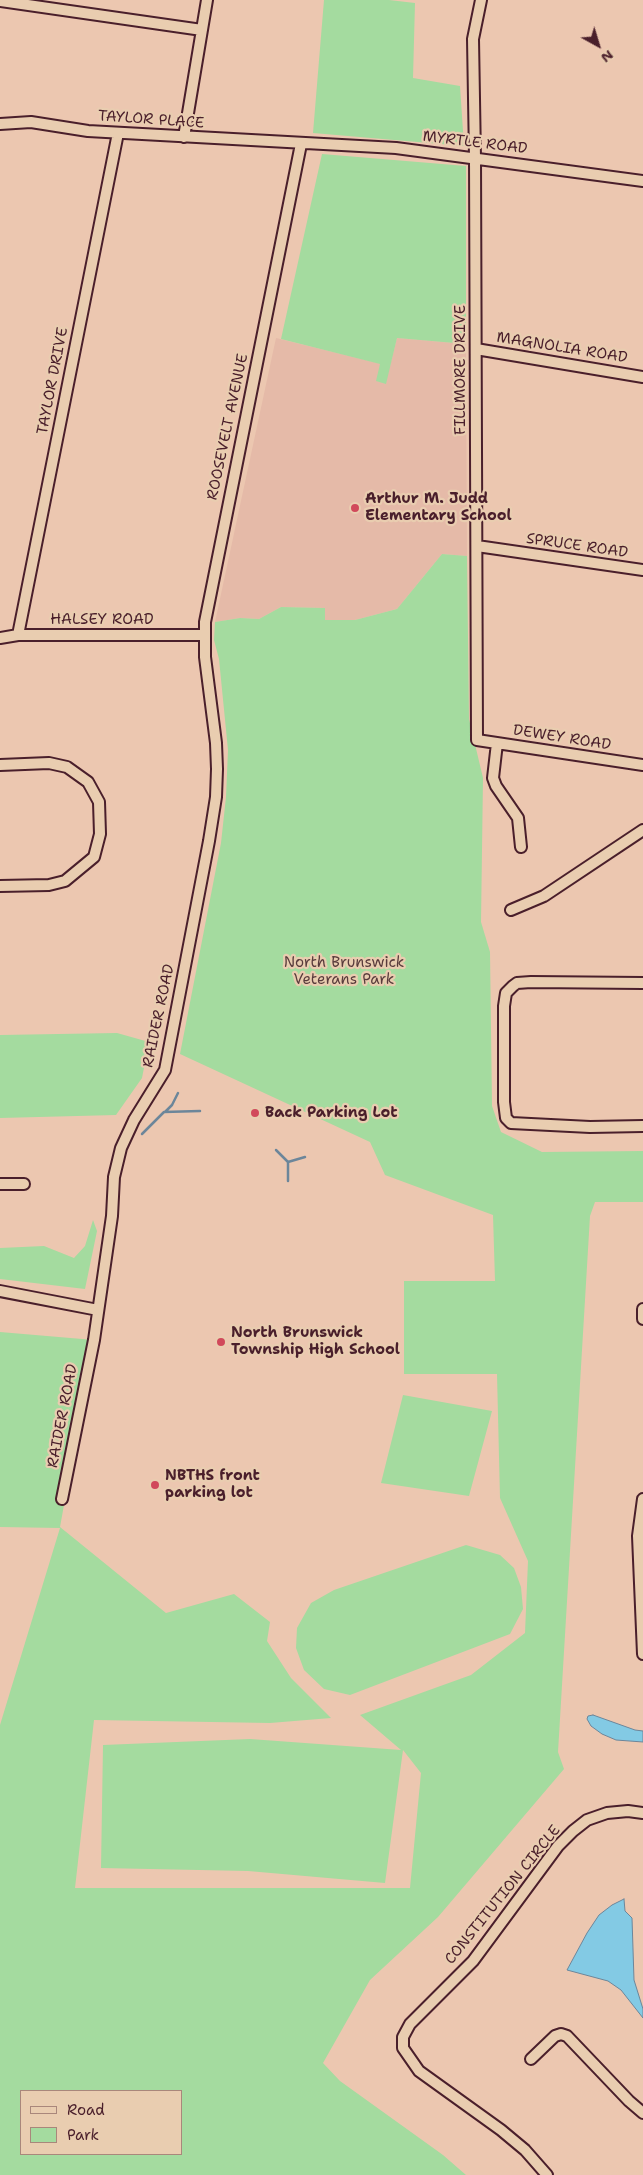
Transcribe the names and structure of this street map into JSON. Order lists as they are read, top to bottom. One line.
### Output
{"streets":{"street":["TAYLOR PLACE","MYRTLE ROAD","MAGNOLIA ROAD","FILLMORE DRIVE","TAYLOR DRIVE","ROOSEVELT AVENUE","SPRUCE ROAD","HALSEY ROAD","DEWEY ROAD","RAIDER ROAD","CONSTITUTION CIRCLE"]},"crossings":[["TAYLOR PLACE","MYRTLE ROAD"],["TAYLOR PLACE","TAYLOR DRIVE"],["TAYLOR PLACE","ROOSEVELT AVENUE"],["MYRTLE ROAD","FILLMORE DRIVE"],["MYRTLE ROAD","ROOSEVELT AVENUE"],["MAGNOLIA ROAD","FILLMORE DRIVE"],["FILLMORE DRIVE","SPRUCE ROAD"],["FILLMORE DRIVE","DEWEY ROAD"],["TAYLOR DRIVE","HALSEY ROAD"],["ROOSEVELT AVENUE","HALSEY ROAD"],["ROOSEVELT AVENUE","RAIDER ROAD"]],"parks":["North Brunswick Veterans Park"],"places":["Arthur M. Judd Elementary School","Back Parking Lot","North Brunswick Township High School","NBTHS front parking lot"],"legend":["Road","Park"],"north":"bottom right"}
